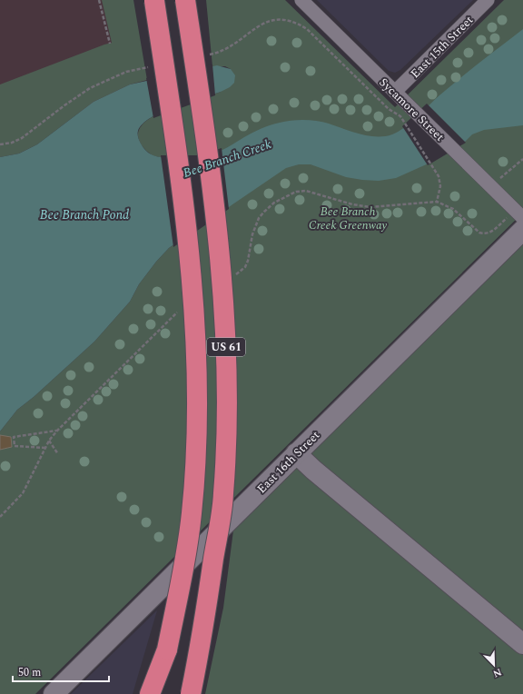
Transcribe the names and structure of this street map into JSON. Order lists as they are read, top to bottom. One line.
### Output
{"streets":{"highway":["US 61"],"street":["East 15th Street","Sycamore Street","East 16th Street"]},"crossings":[["East 15th Street","Sycamore Street"]],"water":["Bee Branch Creek","Bee Branch Pond"],"parks":["Bee Branch Creek Greenway"],"scale_bar":"50 m","north":"bottom right"}
